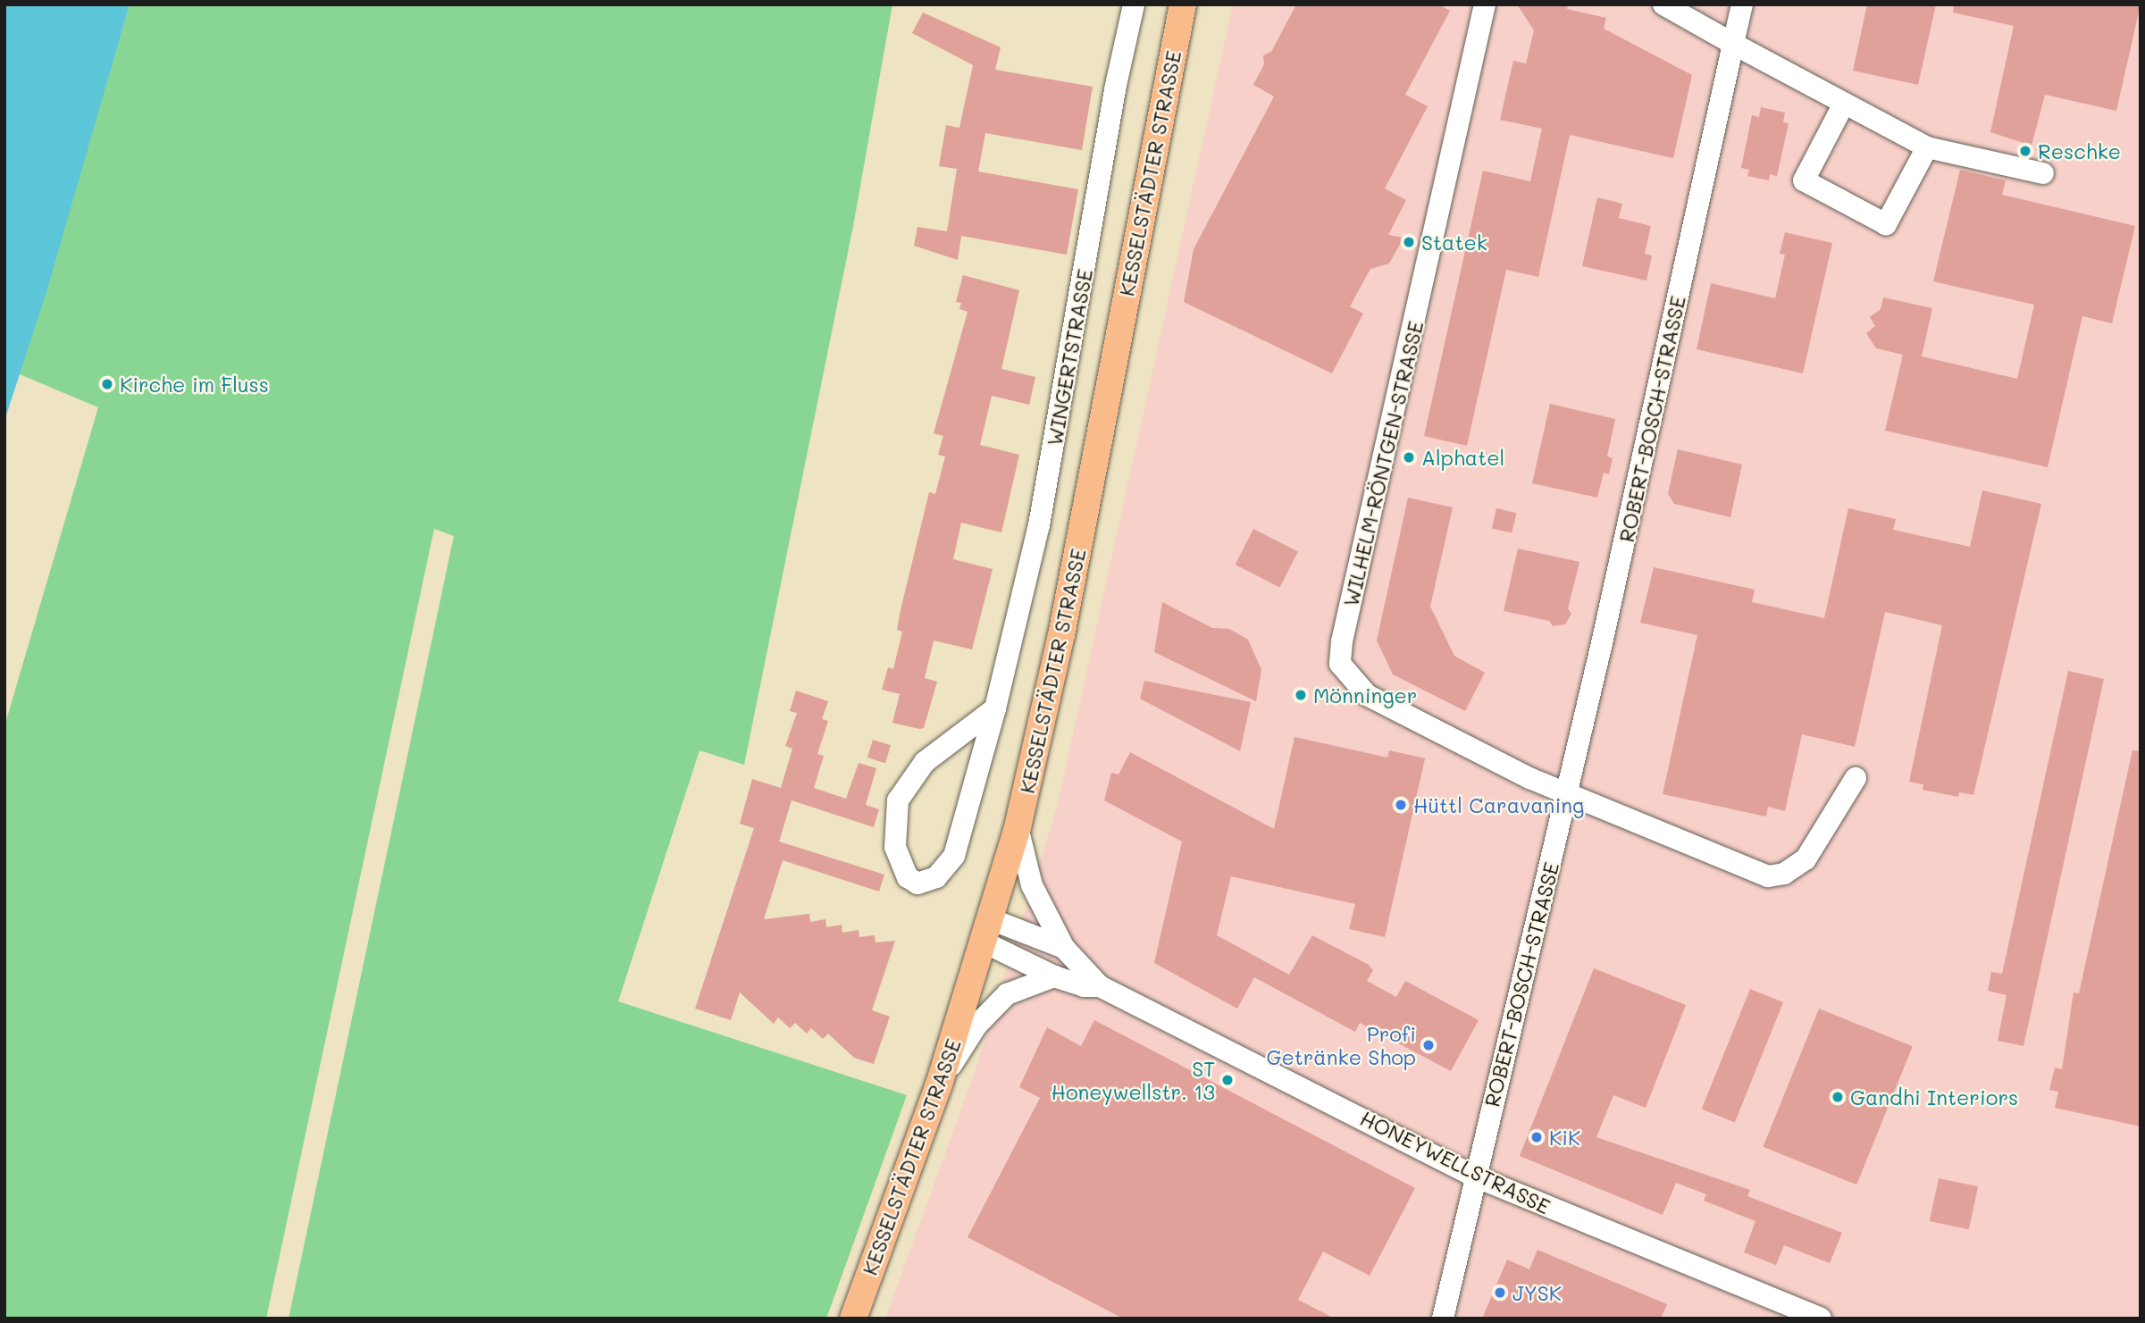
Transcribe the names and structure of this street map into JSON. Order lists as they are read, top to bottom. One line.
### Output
{"streets":{"main road":["KESSELSTÄDTER STRASSE"],"street":["WINGERTSTRASSE","ROBERT-BOSCH-STRASSE","WILHELM-RÖNTGEN-STRASSE","HONEYWELLSTRASSE"]},"crossings":[["KESSELSTÄDTER STRASSE","HONEYWELLSTRASSE"],["ROBERT-BOSCH-STRASSE","WILHELM-RÖNTGEN-STRASSE"],["ROBERT-BOSCH-STRASSE","HONEYWELLSTRASSE"]],"places":["Reschke","Statek","Kirche im Fluss","Alphatel","Mönninger","Hüttl Caravaning","Profi Getränke Shop","ST Honeywellstr. 13","Gandhi Interiors","KiK","JYSK"]}
